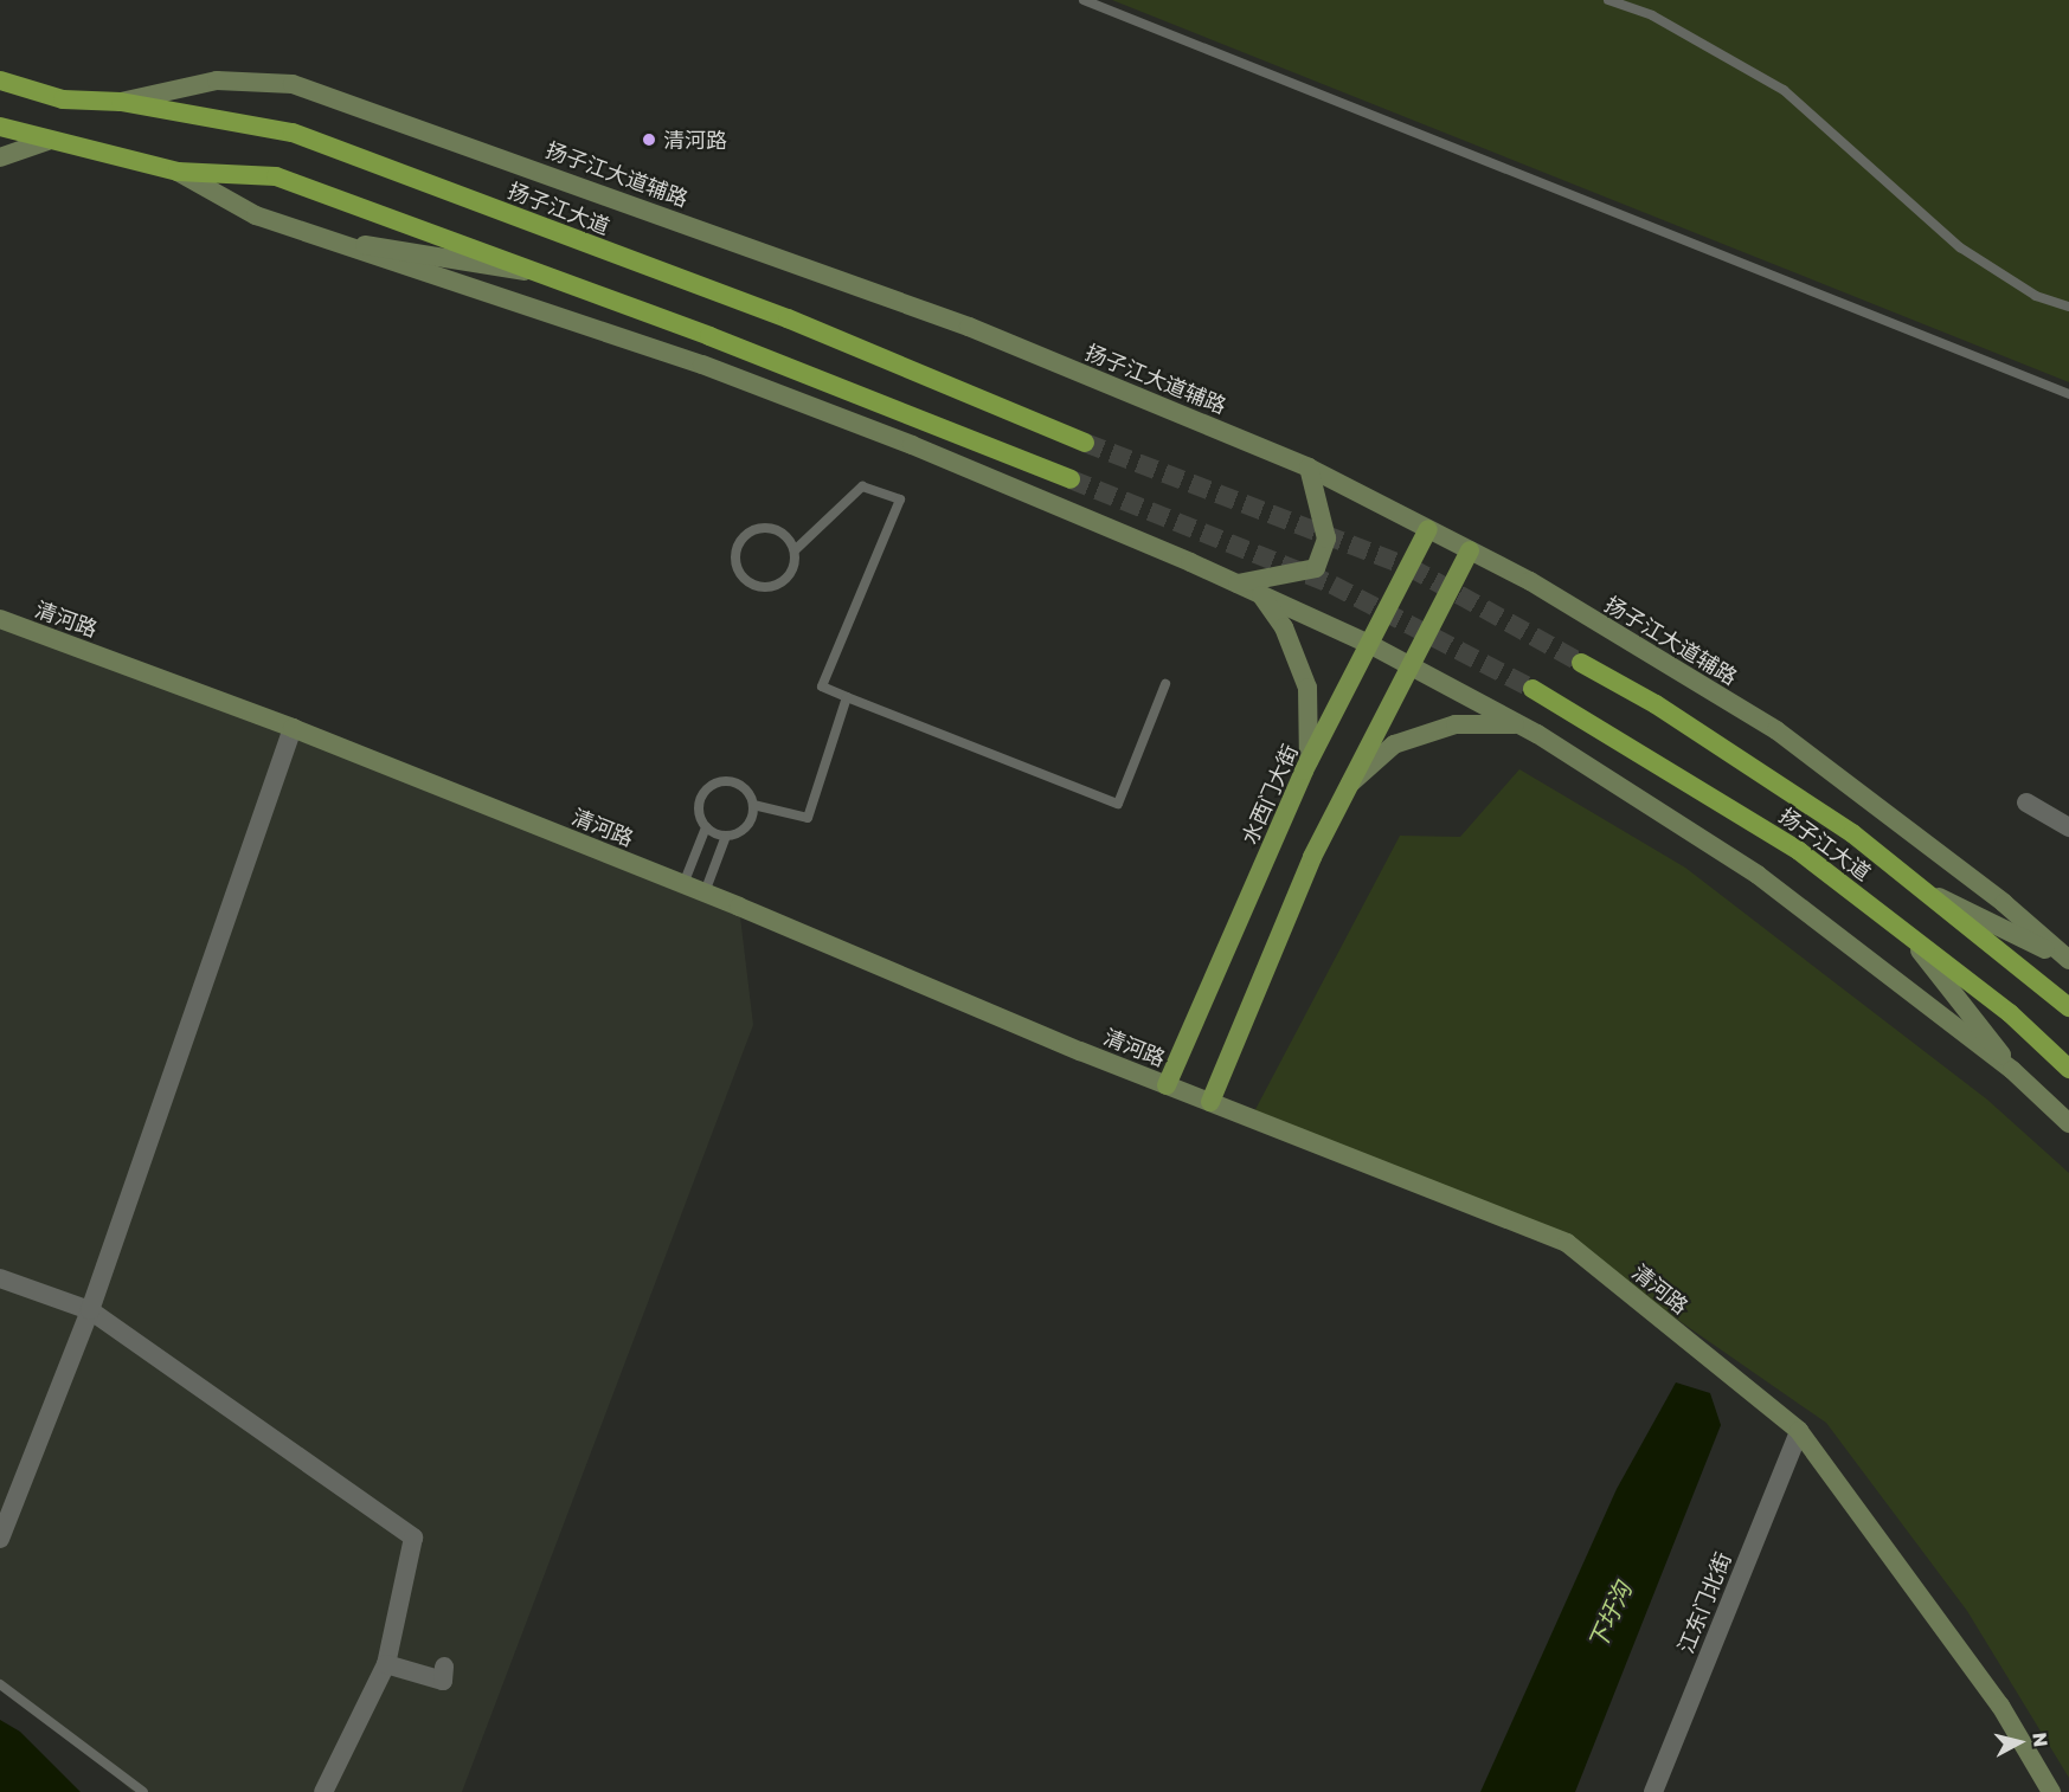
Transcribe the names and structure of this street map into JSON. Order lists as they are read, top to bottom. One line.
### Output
{"streets":{"highway":["扬子江大道"],"main road":["扬子江大道辅路","清河路","水西门大街"],"street":["江东门北街"]},"crossings":[["扬子江大道辅路","扬子江大道"],["扬子江大道辅路","水西门大街"],["清河路","水西门大街"],["清河路","江东门北街"]],"water":["下圩沟"],"places":["清河路"],"north":"right"}
